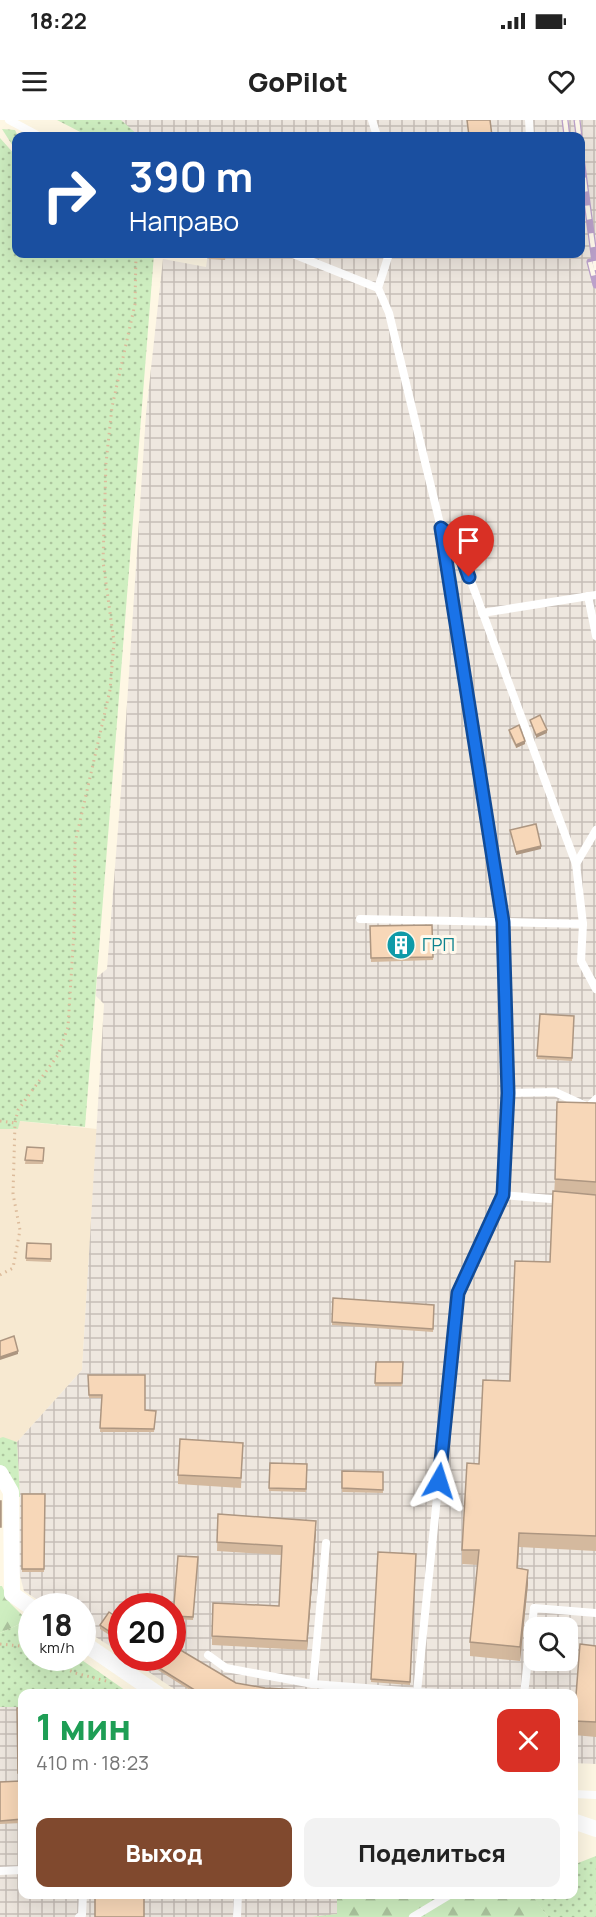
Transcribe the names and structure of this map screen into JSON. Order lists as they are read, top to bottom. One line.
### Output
{"places":{"building":["ГРП"]},"page":{"status":"18:22","header":"GoPilot","turn":["390 m","Направо"],"speed":"18 km/h","limit":"20","heading":["1 мин","410 m · 18:23"],"buttons":["Выход","Поделиться"]}}
